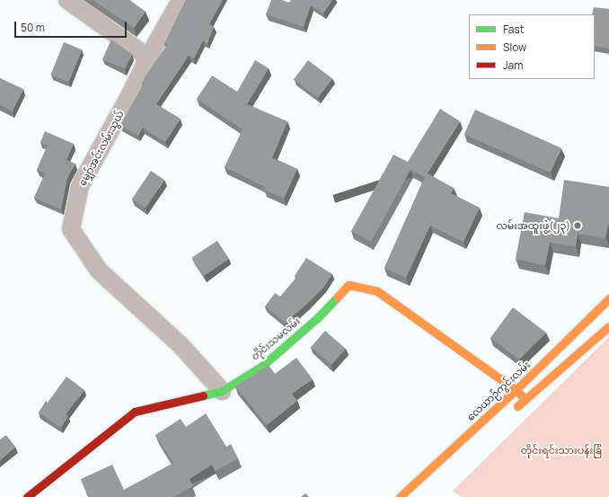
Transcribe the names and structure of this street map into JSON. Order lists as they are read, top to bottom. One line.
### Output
{"streets":{"street":["မျှော်အင်းလမ်းသွယ်","တိုင်းသမလမ်း","လေယာဉ်ကွင်းလမ်း"]},"crossings":[["မျှော်အင်းလမ်းသွယ်","တိုင်းသမလမ်း"],["တိုင်းသမလမ်း","လေယာဉ်ကွင်းလမ်း"]],"parks":["တိုင်းရင်းသားပန်းခြံ"],"places":["လမ်းအထူးဖွဲ့(၂၃)"],"legend":["Fast","Slow","Jam"],"scale_bar":"50 m"}
